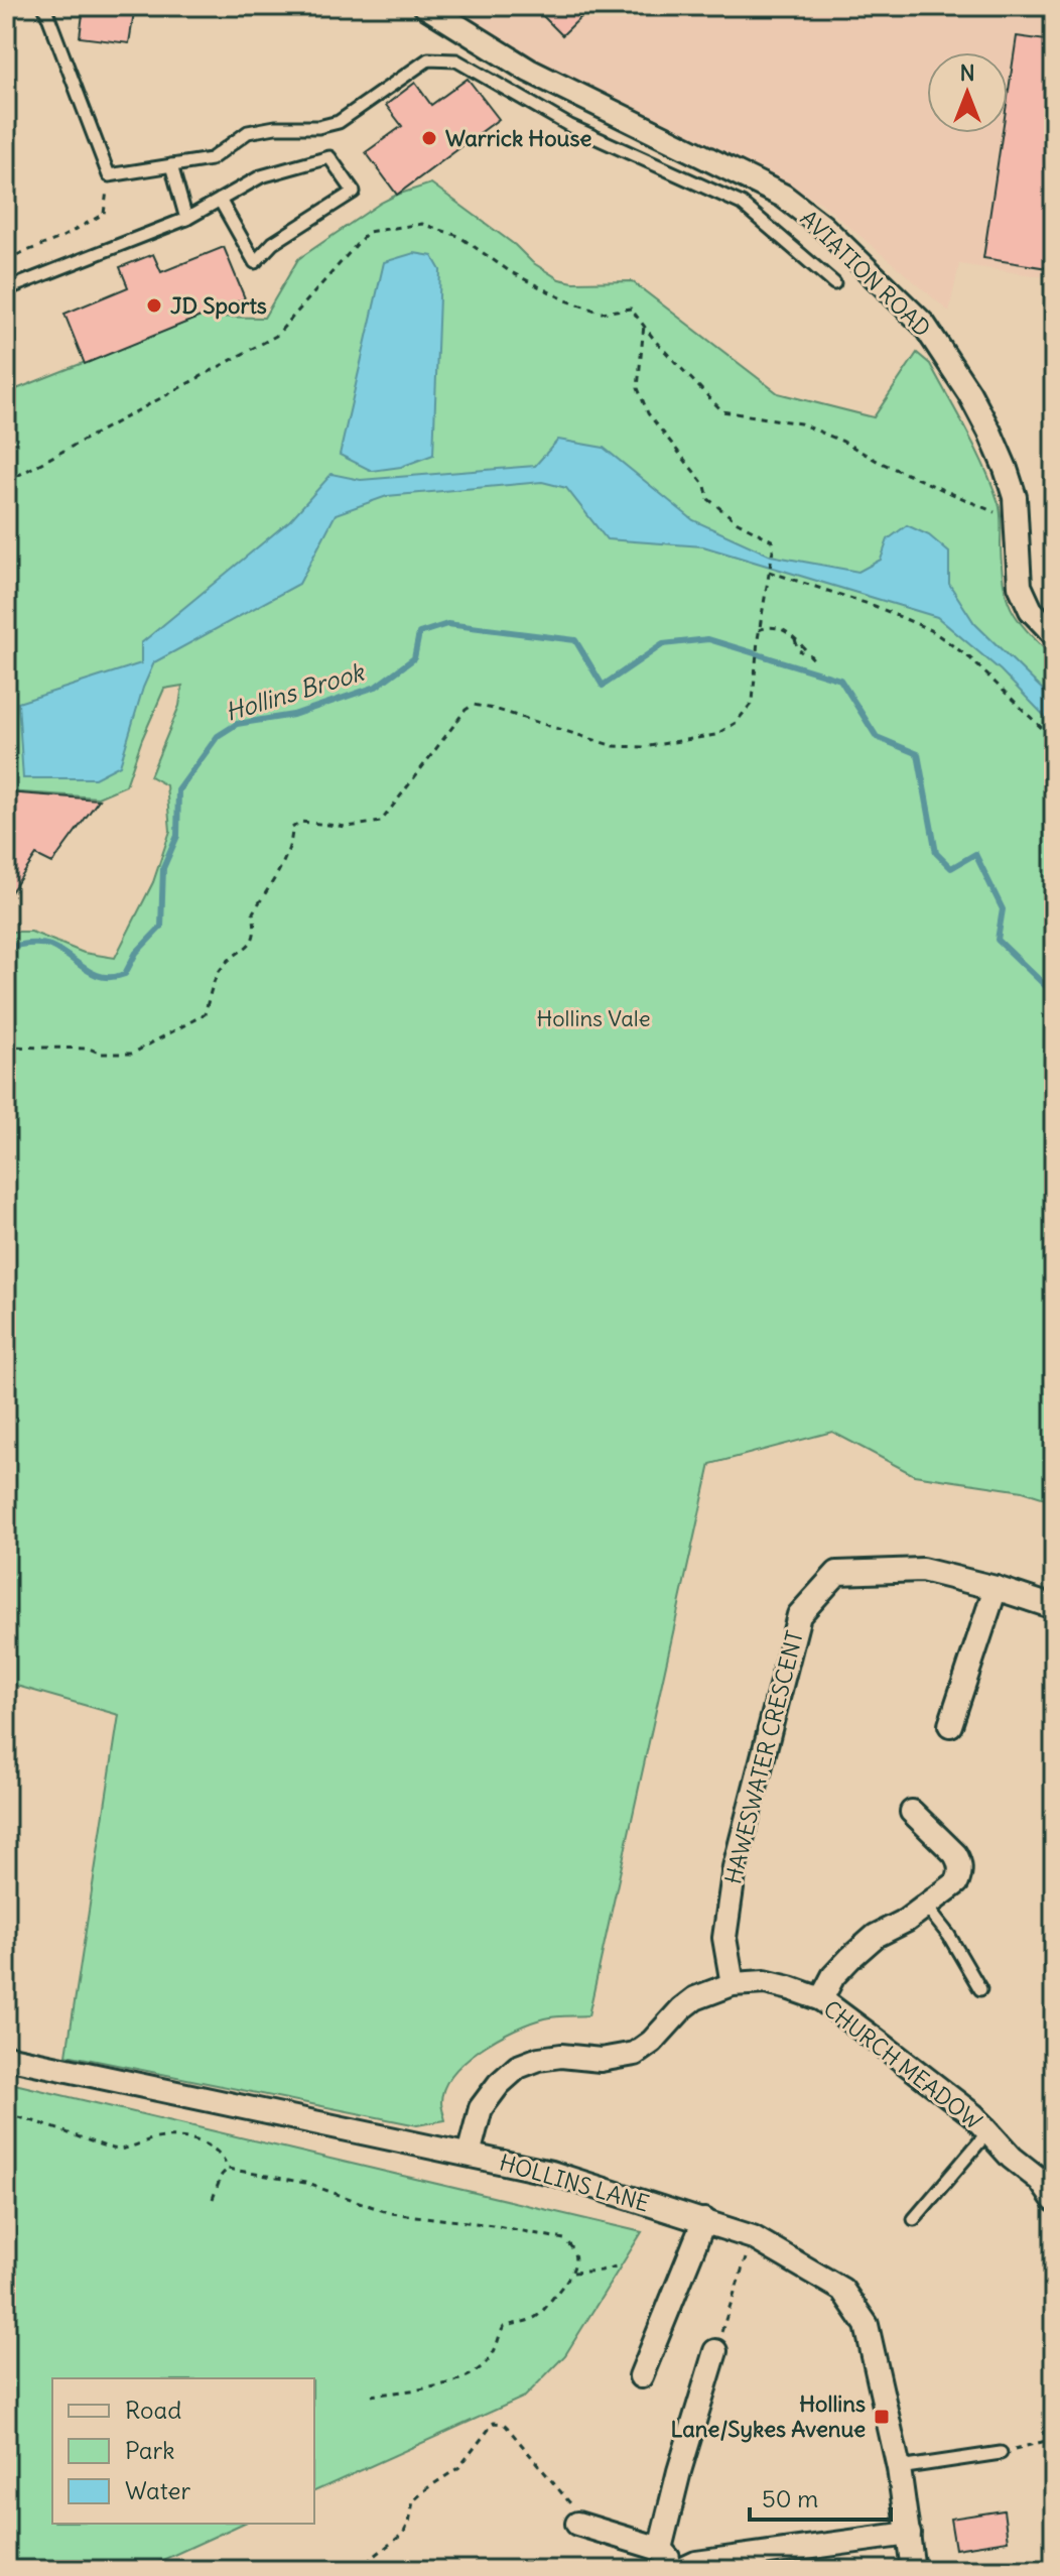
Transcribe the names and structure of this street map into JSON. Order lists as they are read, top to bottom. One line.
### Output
{"streets":{"street":["AVIATION ROAD","HAWESWATER CRESCENT","CHURCH MEADOW","HOLLINS LANE"]},"crossings":[["HAWESWATER CRESCENT","CHURCH MEADOW"],["CHURCH MEADOW","HOLLINS LANE"]],"water":["Hollins Brook"],"parks":["Hollins Vale"],"places":{"other":["Warrick House","JD Sports"],"transit":["Hollins Lane/Sykes Avenue"]},"legend":["Road","Park","Water"],"scale_bar":"50 m","north":"top"}
